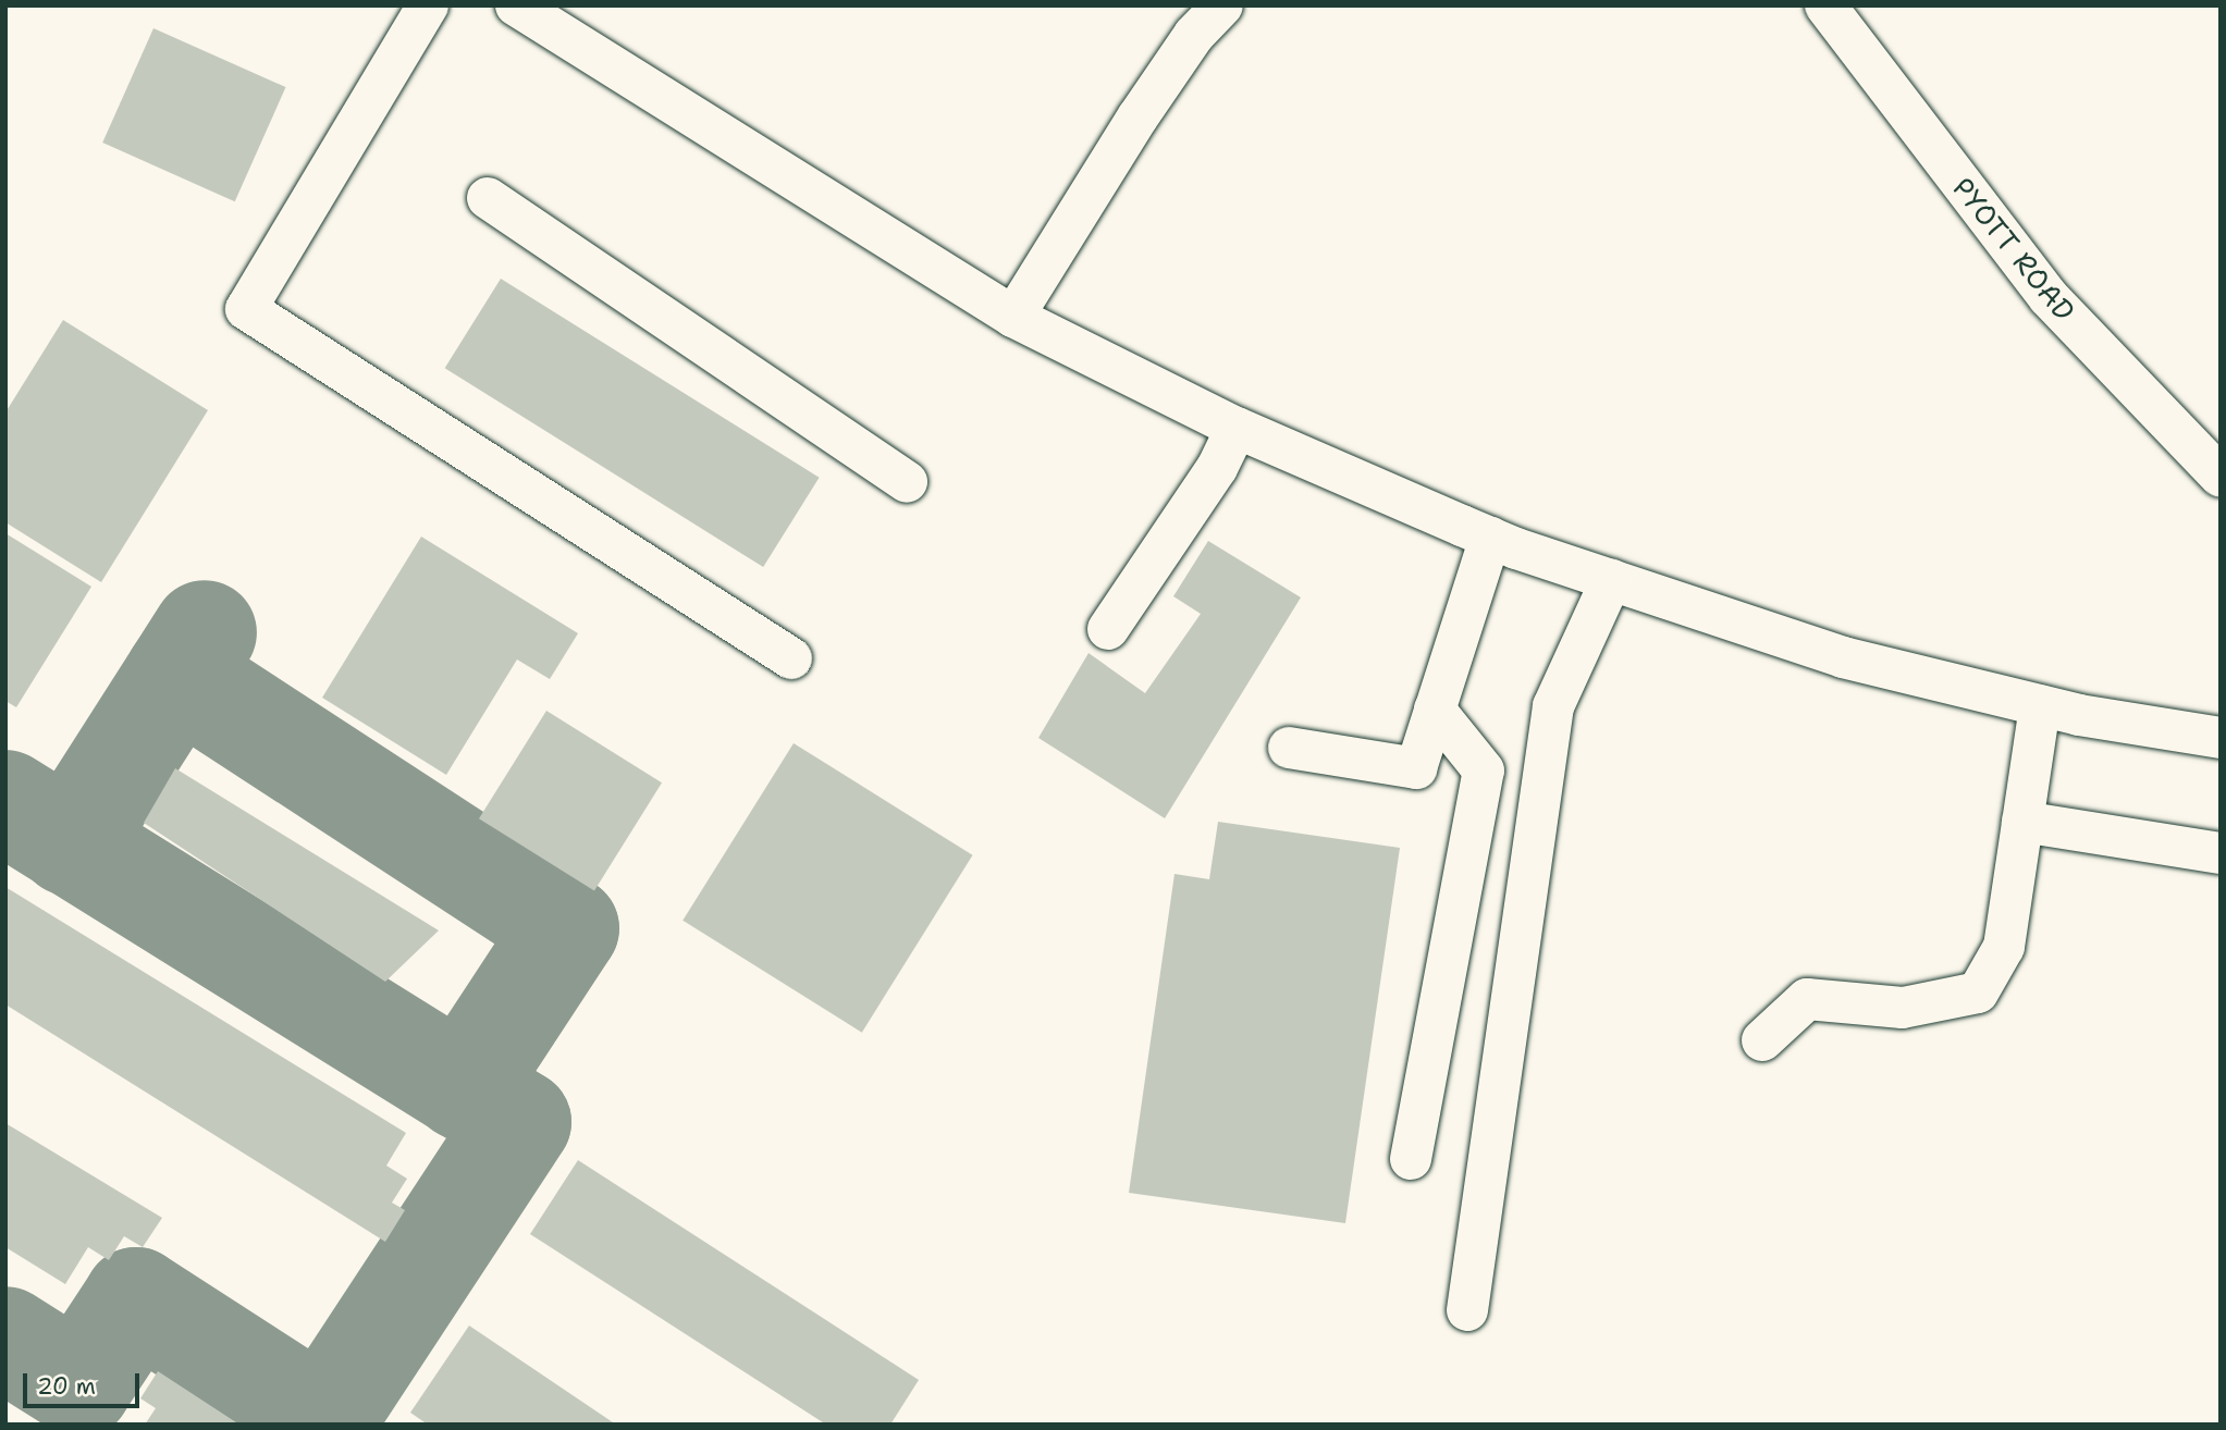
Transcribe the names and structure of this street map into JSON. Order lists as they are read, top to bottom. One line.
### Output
{"streets":{"street":["PYOTT ROAD"]},"scale_bar":"20 m"}
